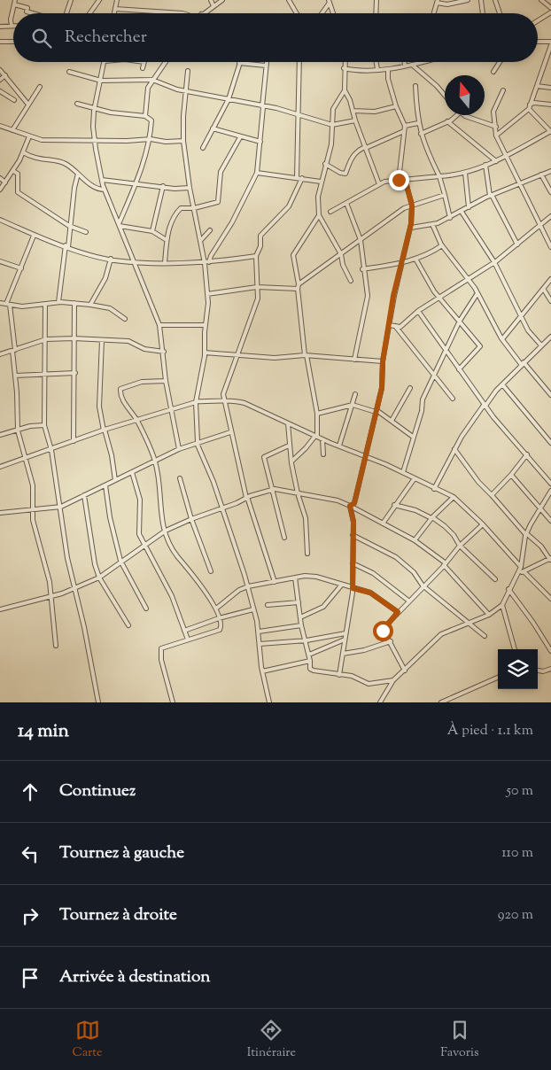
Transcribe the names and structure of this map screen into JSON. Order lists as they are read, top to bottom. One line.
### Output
{"north":"top","page":{"search":"Rechercher","heading":["14 min","À pied · 1.1 km"],"list":[["Continuez","50 m"],["Tournez à gauche","110 m"],["Tournez à droite","920 m"],"Arrivée à destination"],"nav":["Carte","Itinéraire","Favoris"]}}
